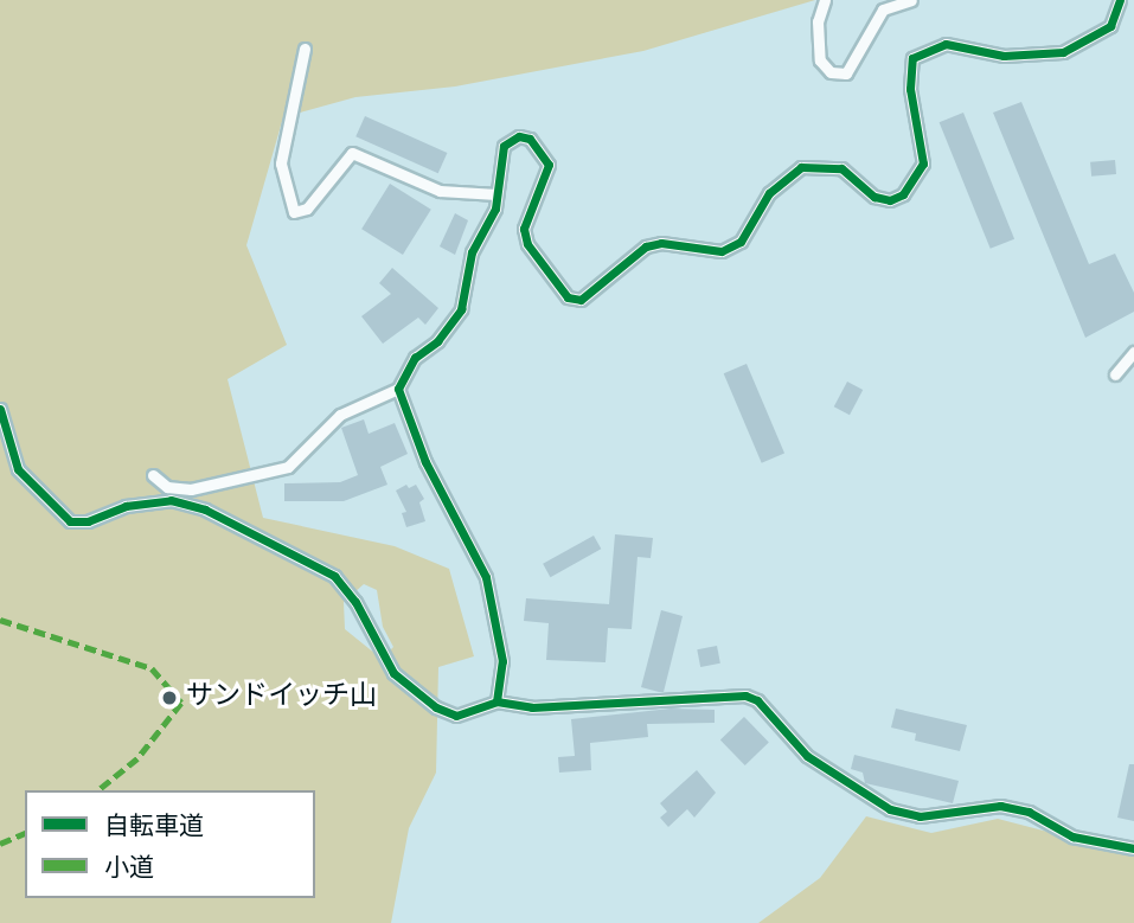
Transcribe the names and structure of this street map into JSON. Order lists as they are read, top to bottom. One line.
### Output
{"places":["サンドイッチ山"],"legend":["自転車道","小道"]}
